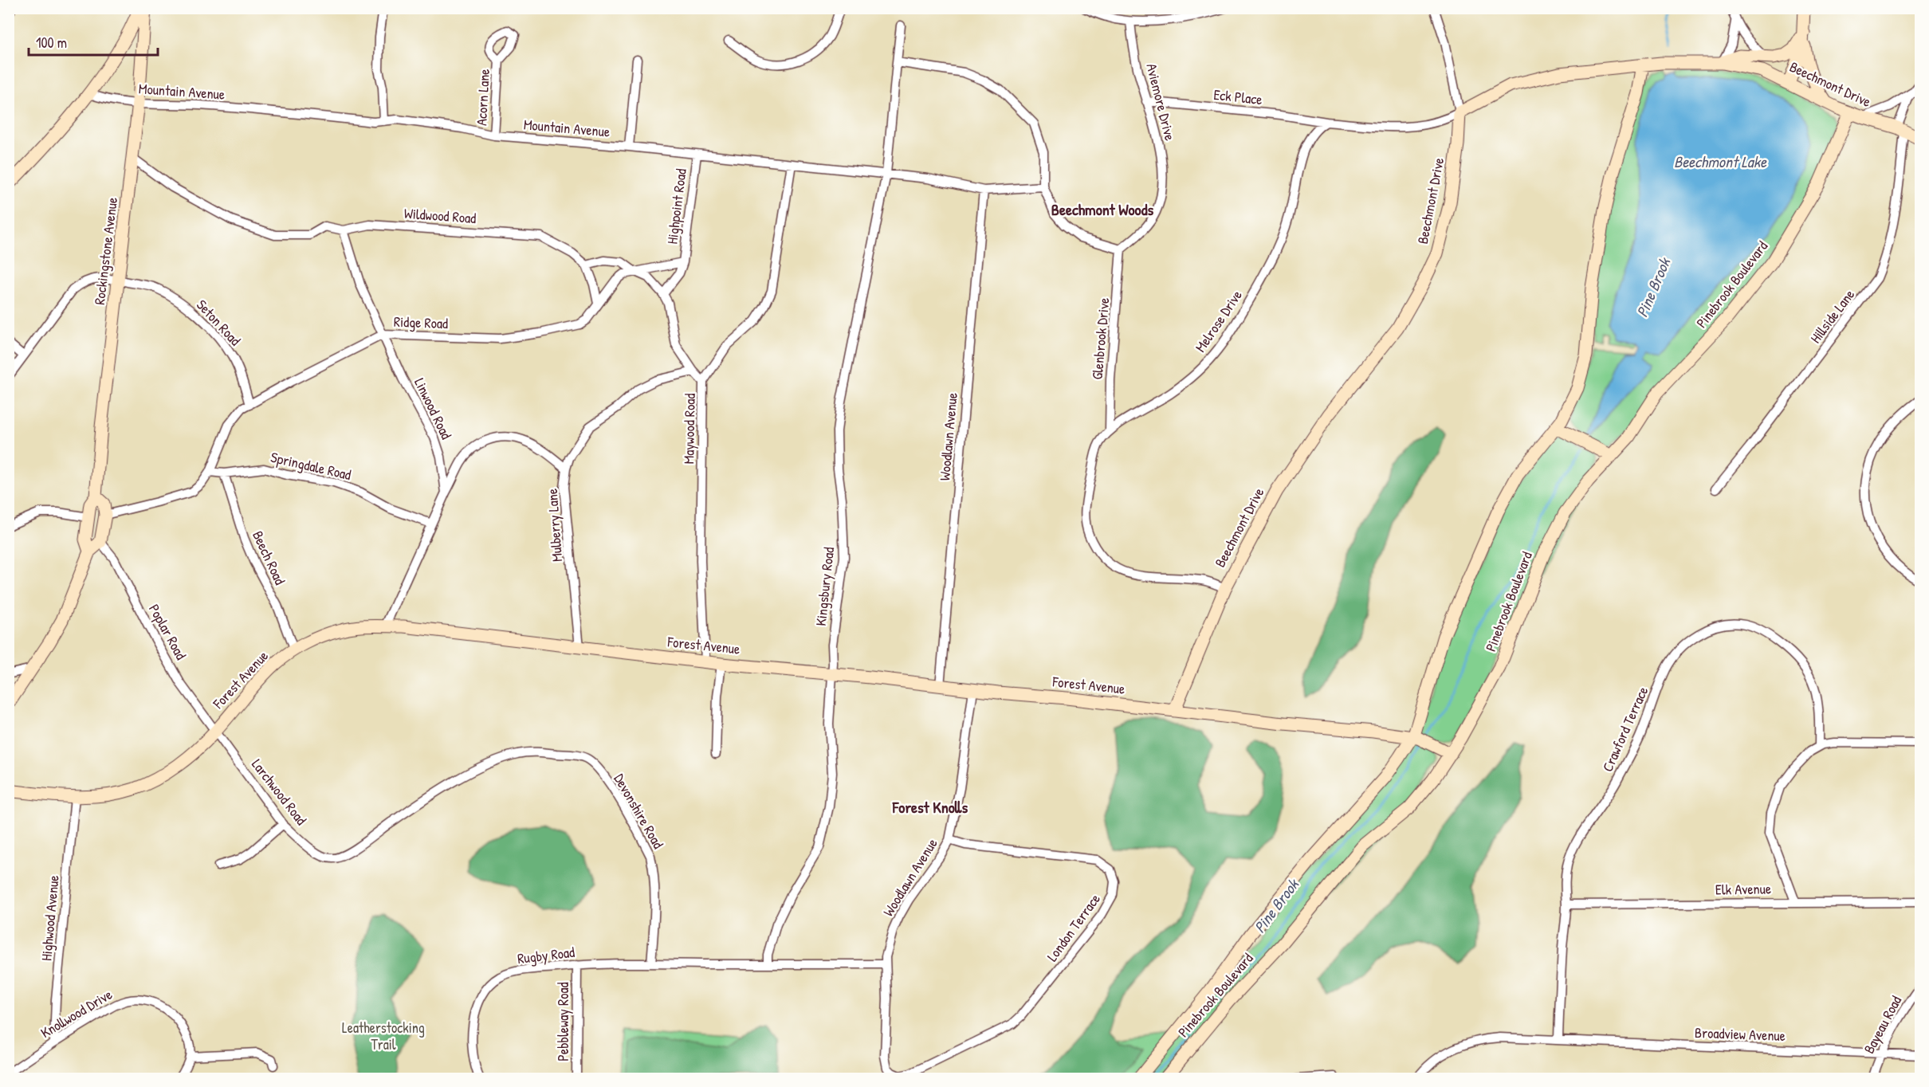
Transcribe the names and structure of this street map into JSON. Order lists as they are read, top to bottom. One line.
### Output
{"streets":{"street":["Beechmont Drive","Mountain Avenue","Acorn Lane","Eck Place","Aviemore Drive","Highpoint Road","Wildwood Road","Rockingstone Avenue","Pinebrook Boulevard","Hillside Lane","Melrose Drive","Seton Road","Ridge Road","Glenbrook Drive","Linwood Road","Maywood Road","Woodlawn Avenue","Springdale Road","Mulberry Lane","Beech Road","Kingsbury Road","Poplar Road","Forest Avenue","Crawford Terrace","Larchwood Road","Devonshire Road","Elk Avenue","Highwood Avenue","London Terrace","Rugby Road","Knollwood Drive","Pebbleway Road","Bayeau Road","Broadview Avenue"]},"crossings":[["Beechmont Drive","Pinebrook Boulevard"],["Beechmont Drive","Hillside Lane"],["Beechmont Drive","Melrose Drive"],["Beechmont Drive","Forest Avenue"],["Mountain Avenue","Acorn Lane"],["Mountain Avenue","Highpoint Road"],["Mountain Avenue","Rockingstone Avenue"],["Mountain Avenue","Maywood Road"],["Mountain Avenue","Woodlawn Avenue"],["Mountain Avenue","Kingsbury Road"],["Eck Place","Aviemore Drive"],["Eck Place","Melrose Drive"],["Aviemore Drive","Glenbrook Drive"],["Highpoint Road","Ridge Road"],["Wildwood Road","Rockingstone Avenue"],["Wildwood Road","Linwood Road"],["Rockingstone Avenue","Seton Road"],["Rockingstone Avenue","Poplar Road"],["Pinebrook Boulevard","Forest Avenue"],["Melrose Drive","Glenbrook Drive"],["Seton Road","Ridge Road"],["Ridge Road","Linwood Road"],["Maywood Road","Forest Avenue"],["Woodlawn Avenue","Forest Avenue"],["Woodlawn Avenue","London Terrace"],["Springdale Road","Beech Road"],["Mulberry Lane","Forest Avenue"],["Beech Road","Forest Avenue"],["Kingsbury Road","Forest Avenue"],["Poplar Road","Forest Avenue"],["Poplar Road","Larchwood Road"],["Forest Avenue","Larchwood Road"],["Forest Avenue","Highwood Avenue"],["Crawford Terrace","Elk Avenue"],["Crawford Terrace","Broadview Avenue"],["Larchwood Road","Devonshire Road"],["Devonshire Road","Rugby Road"],["Highwood Avenue","Knollwood Drive"],["Rugby Road","Pebbleway Road"],["Bayeau Road","Broadview Avenue"]],"districts":["Beechmont Woods","Forest Knolls"],"water":["Beechmont Lake","Pine Brook"],"parks":["Leatherstocking Trail"],"scale_bar":"100 m"}
